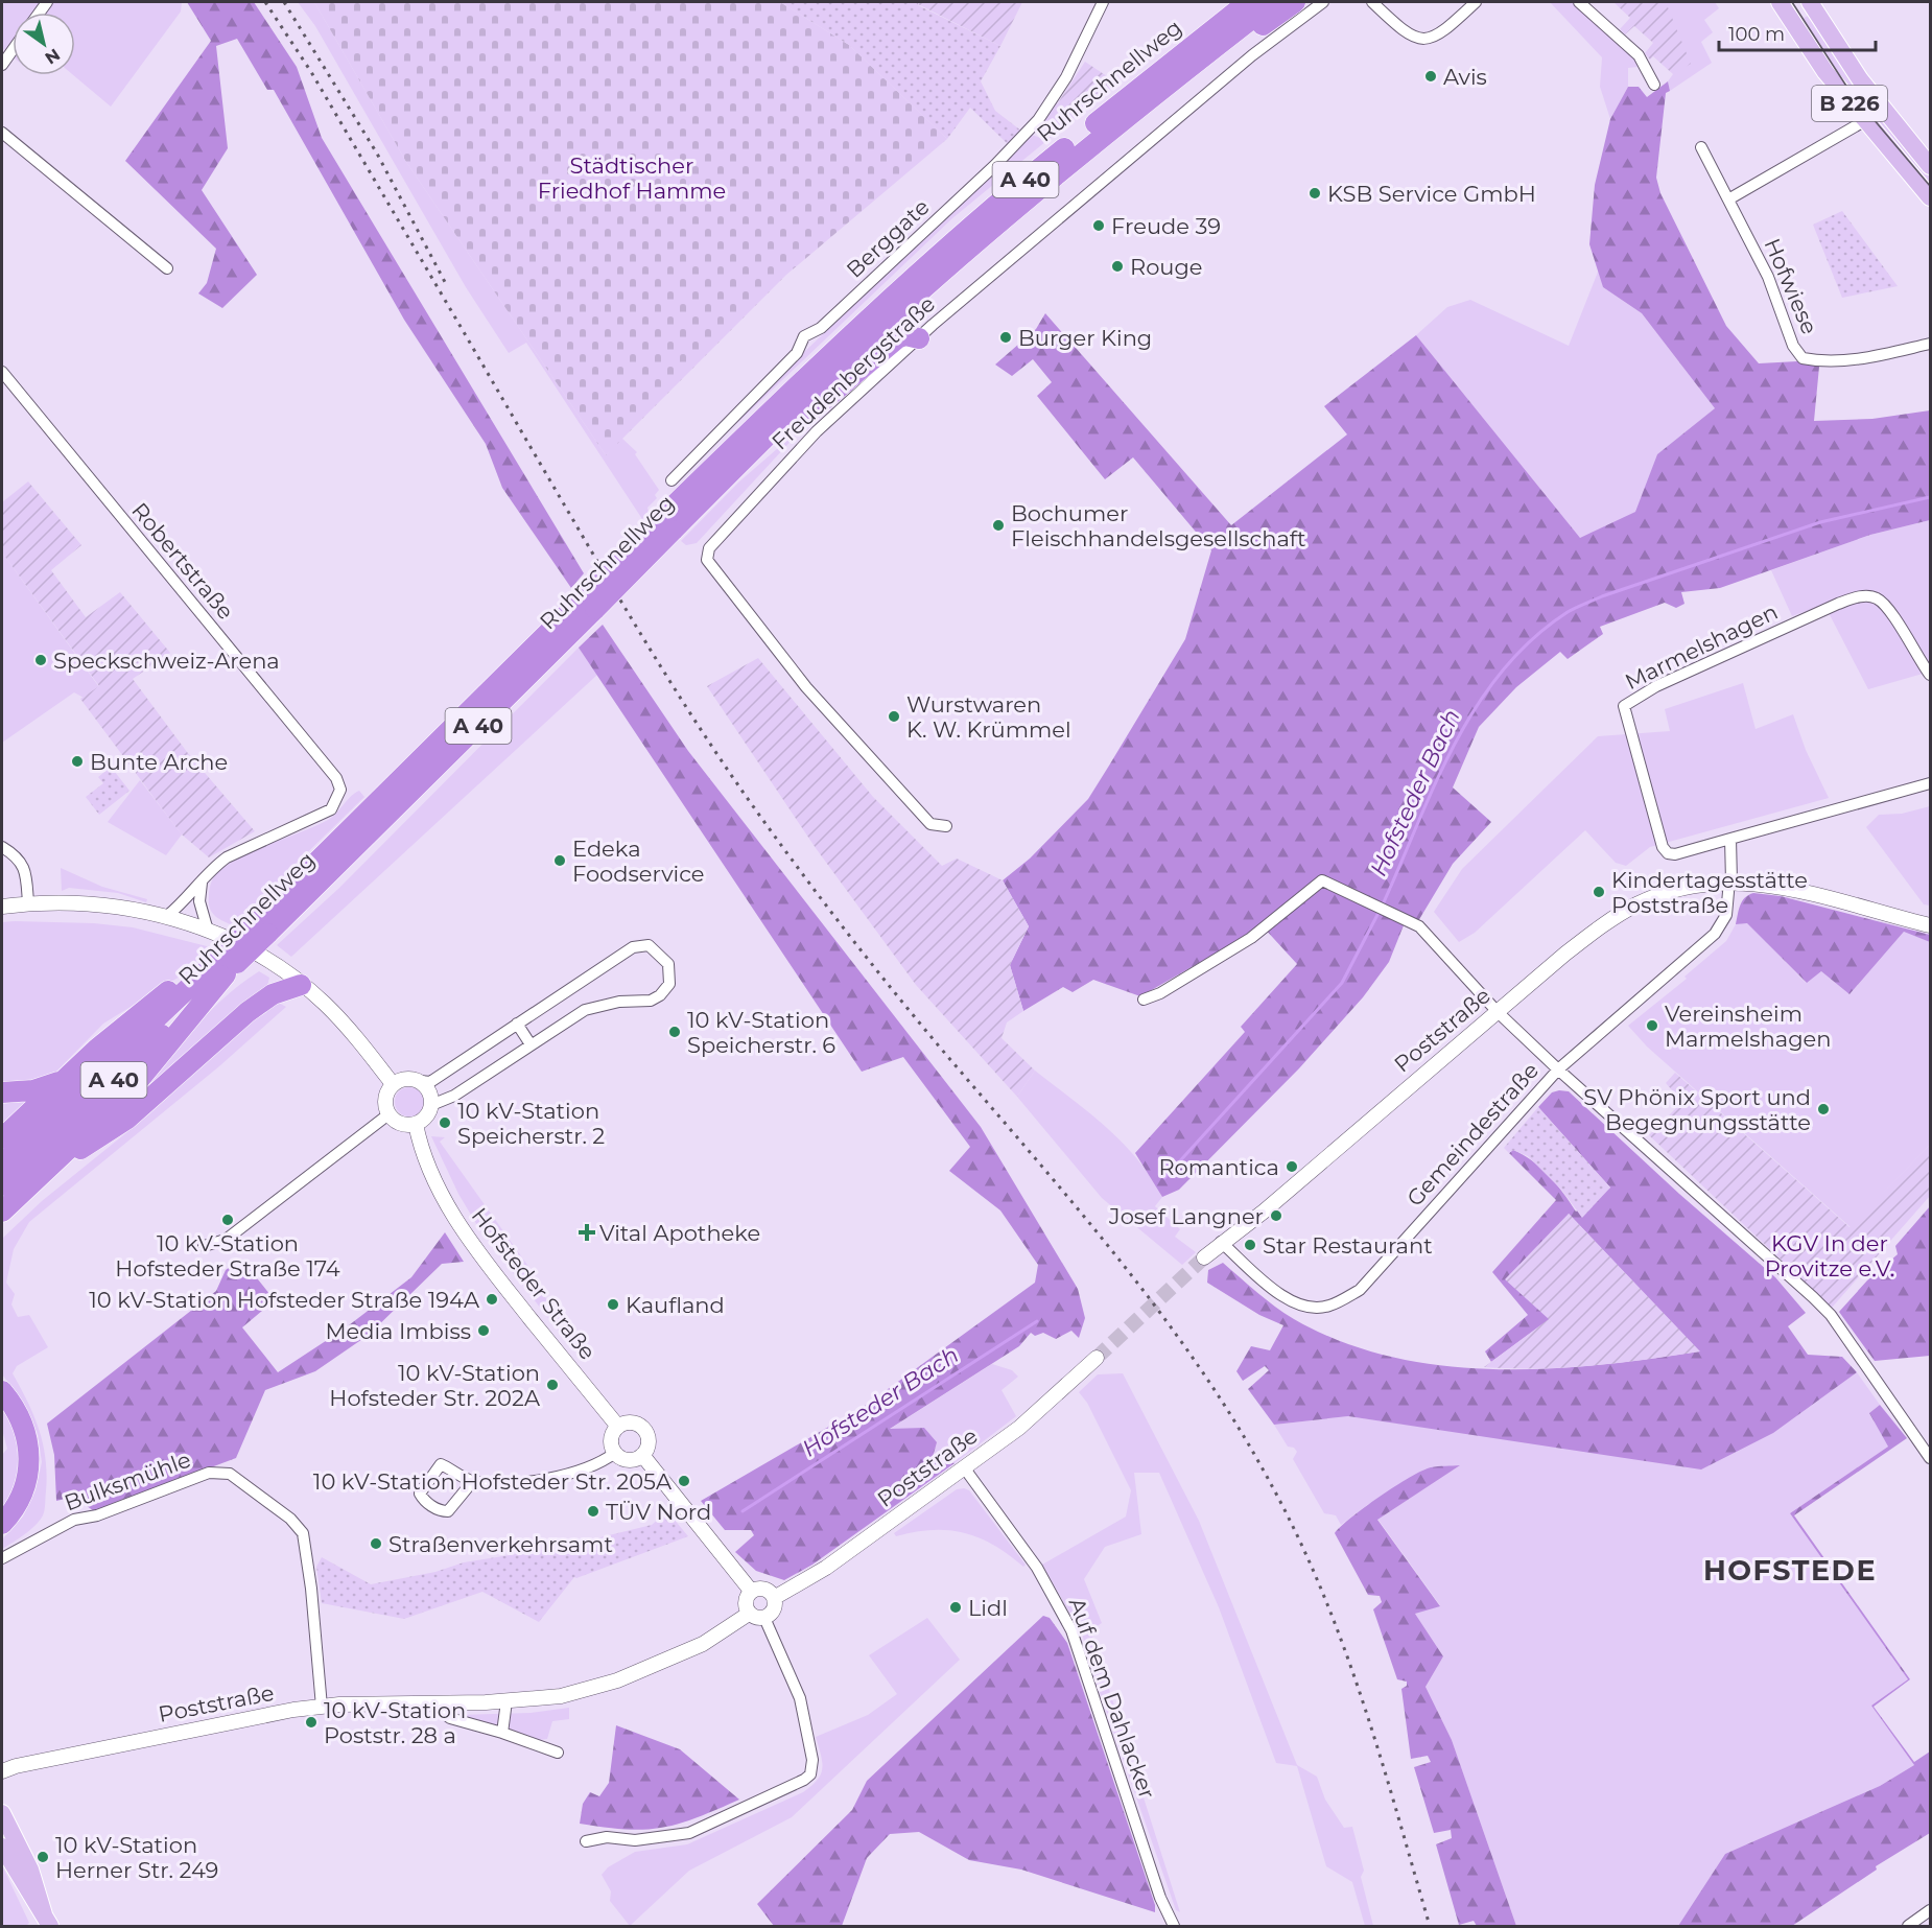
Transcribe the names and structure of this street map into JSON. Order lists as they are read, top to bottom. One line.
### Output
{"streets":{"highway":["Ruhrschnellweg","A 40"],"main road":["B 226"],"street":["Berggate","Hofwiese","Freudenbergstraße","Robertstraße","Marmelshagen","Poststraße","Gemeindestraße","Hofsteder Straße","Bulksmühle","Auf dem Dahlacker"]},"crossings":[["Ruhrschnellweg","A 40"],["Poststraße","Gemeindestraße"],["Poststraße","Bulksmühle"],["Poststraße","Auf dem Dahlacker"]],"districts":["HOFSTEDE"],"water":["Hofsteder Bach"],"parks":["Städtischer Friedhof Hamme","KGV In der Provitze e.V."],"places":{"other":["Avis","KSB Service GmbH","Freude 39","Rouge","Burger King","Bochumer Fleischhandelsgesellschaft","Speckschweiz-Arena","Wurstwaren K. W. Krümmel","Bunte Arche","Edeka Foodservice","Kindertagesstätte Poststraße","Vereinsheim Marmelshagen","10 kV-Station Speicherstr. 6","SV Phönix Sport und Begegnungsstätte","10 kV-Station Speicherstr. 2","Romantica","Josef Langner","10 kV-Station Hofsteder Straße 174","Star Restaurant","10 kV-Station Hofsteder Straße 194A","Kaufland","Media Imbiss","10 kV-Station Hofsteder Str. 202A","10 kV-Station Hofsteder Str. 205A","TÜV Nord","Straßenverkehrsamt","Lidl","10 kV-Station Poststr. 28 a","10 kV-Station Herner Str. 249"],"health":["Vital Apotheke"]},"scale_bar":"100 m","north":"bottom right"}
